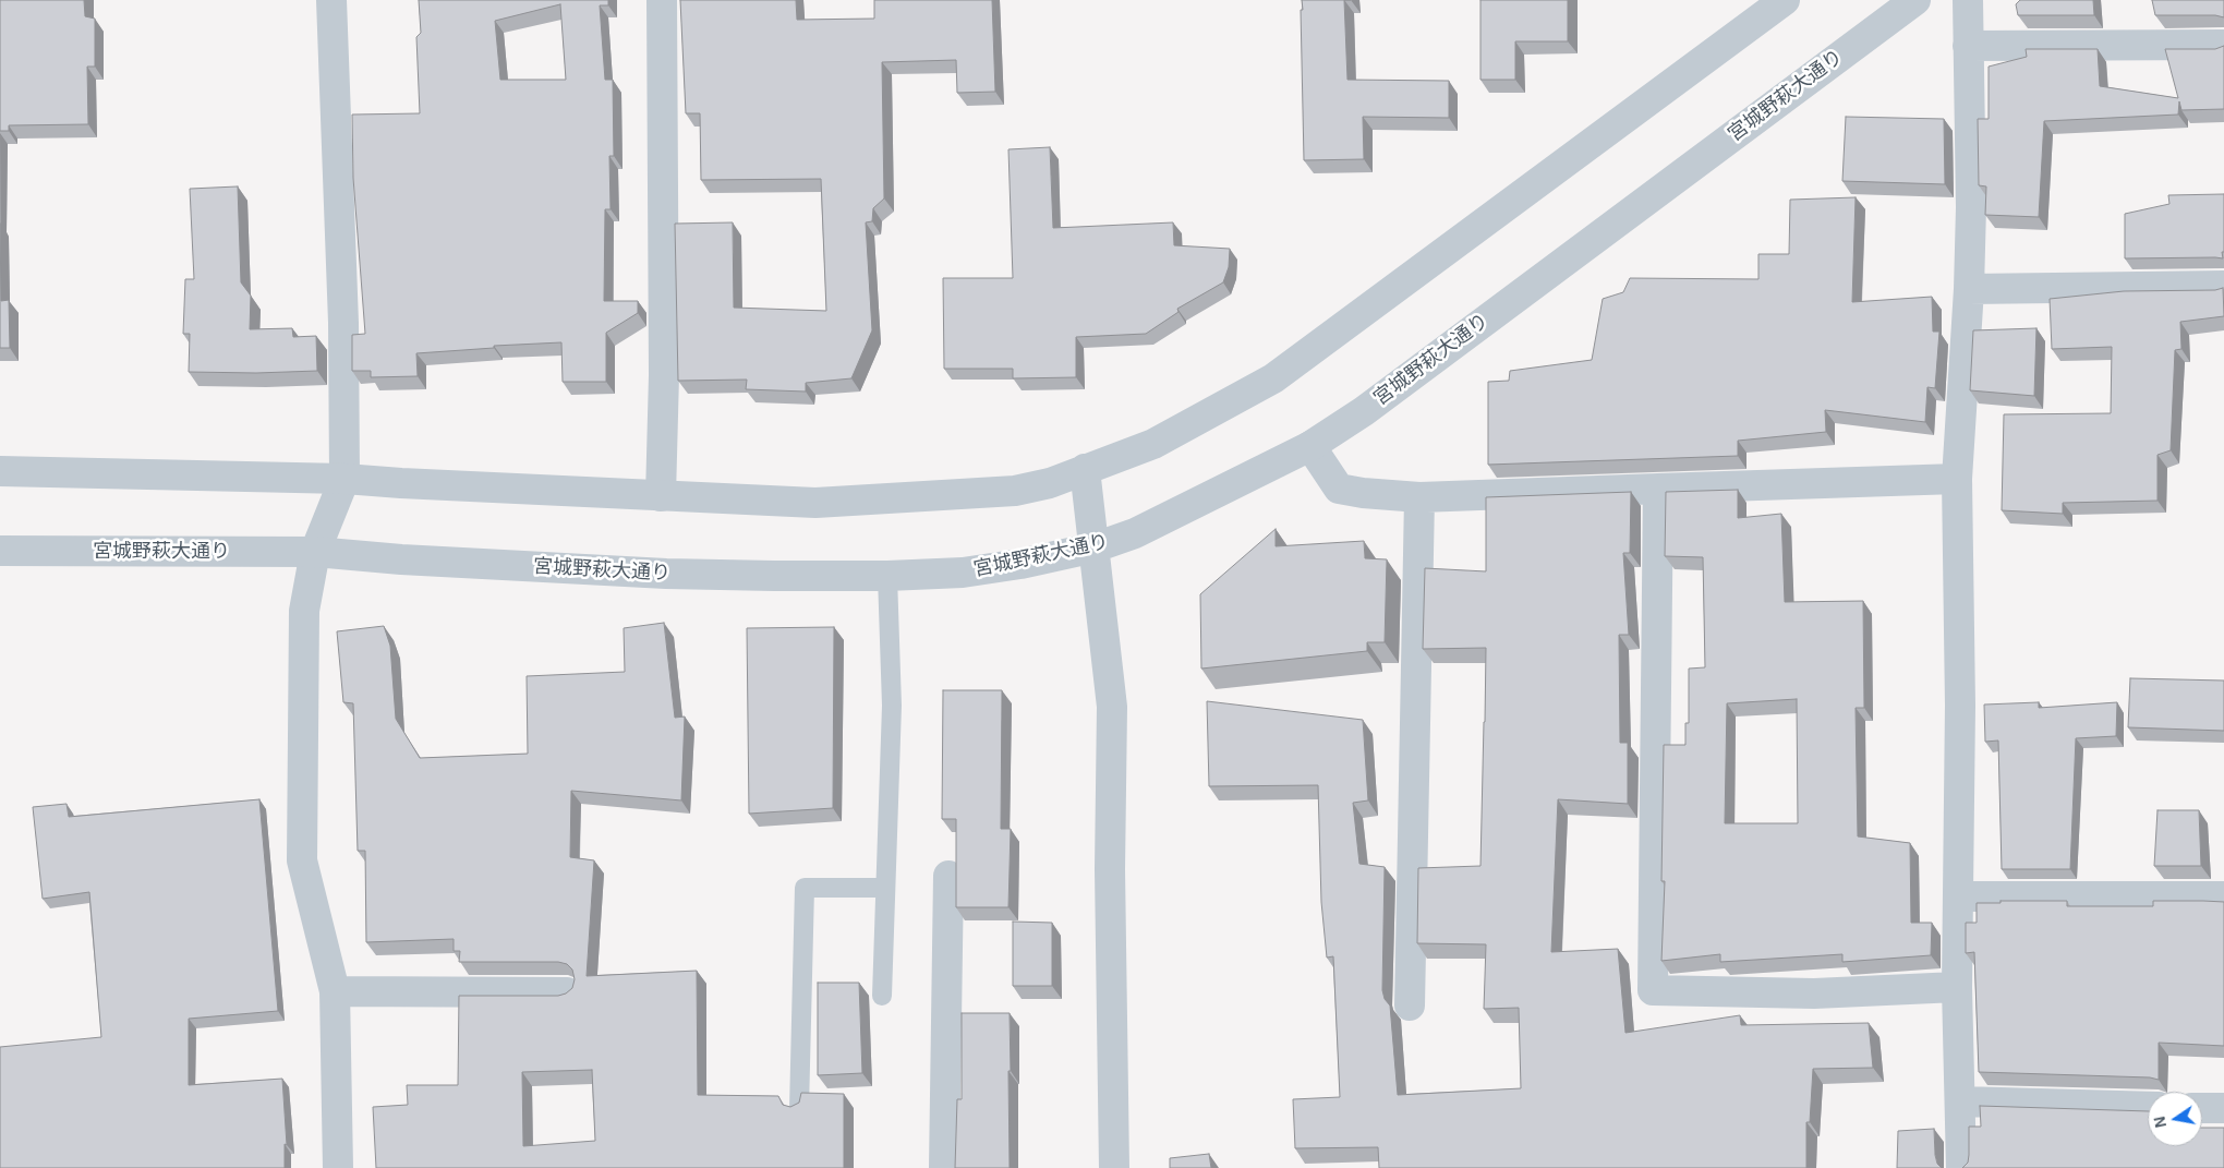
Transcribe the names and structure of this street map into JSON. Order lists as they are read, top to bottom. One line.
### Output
{"streets":{"street":["宮城野萩大通り"]},"north":"left"}
